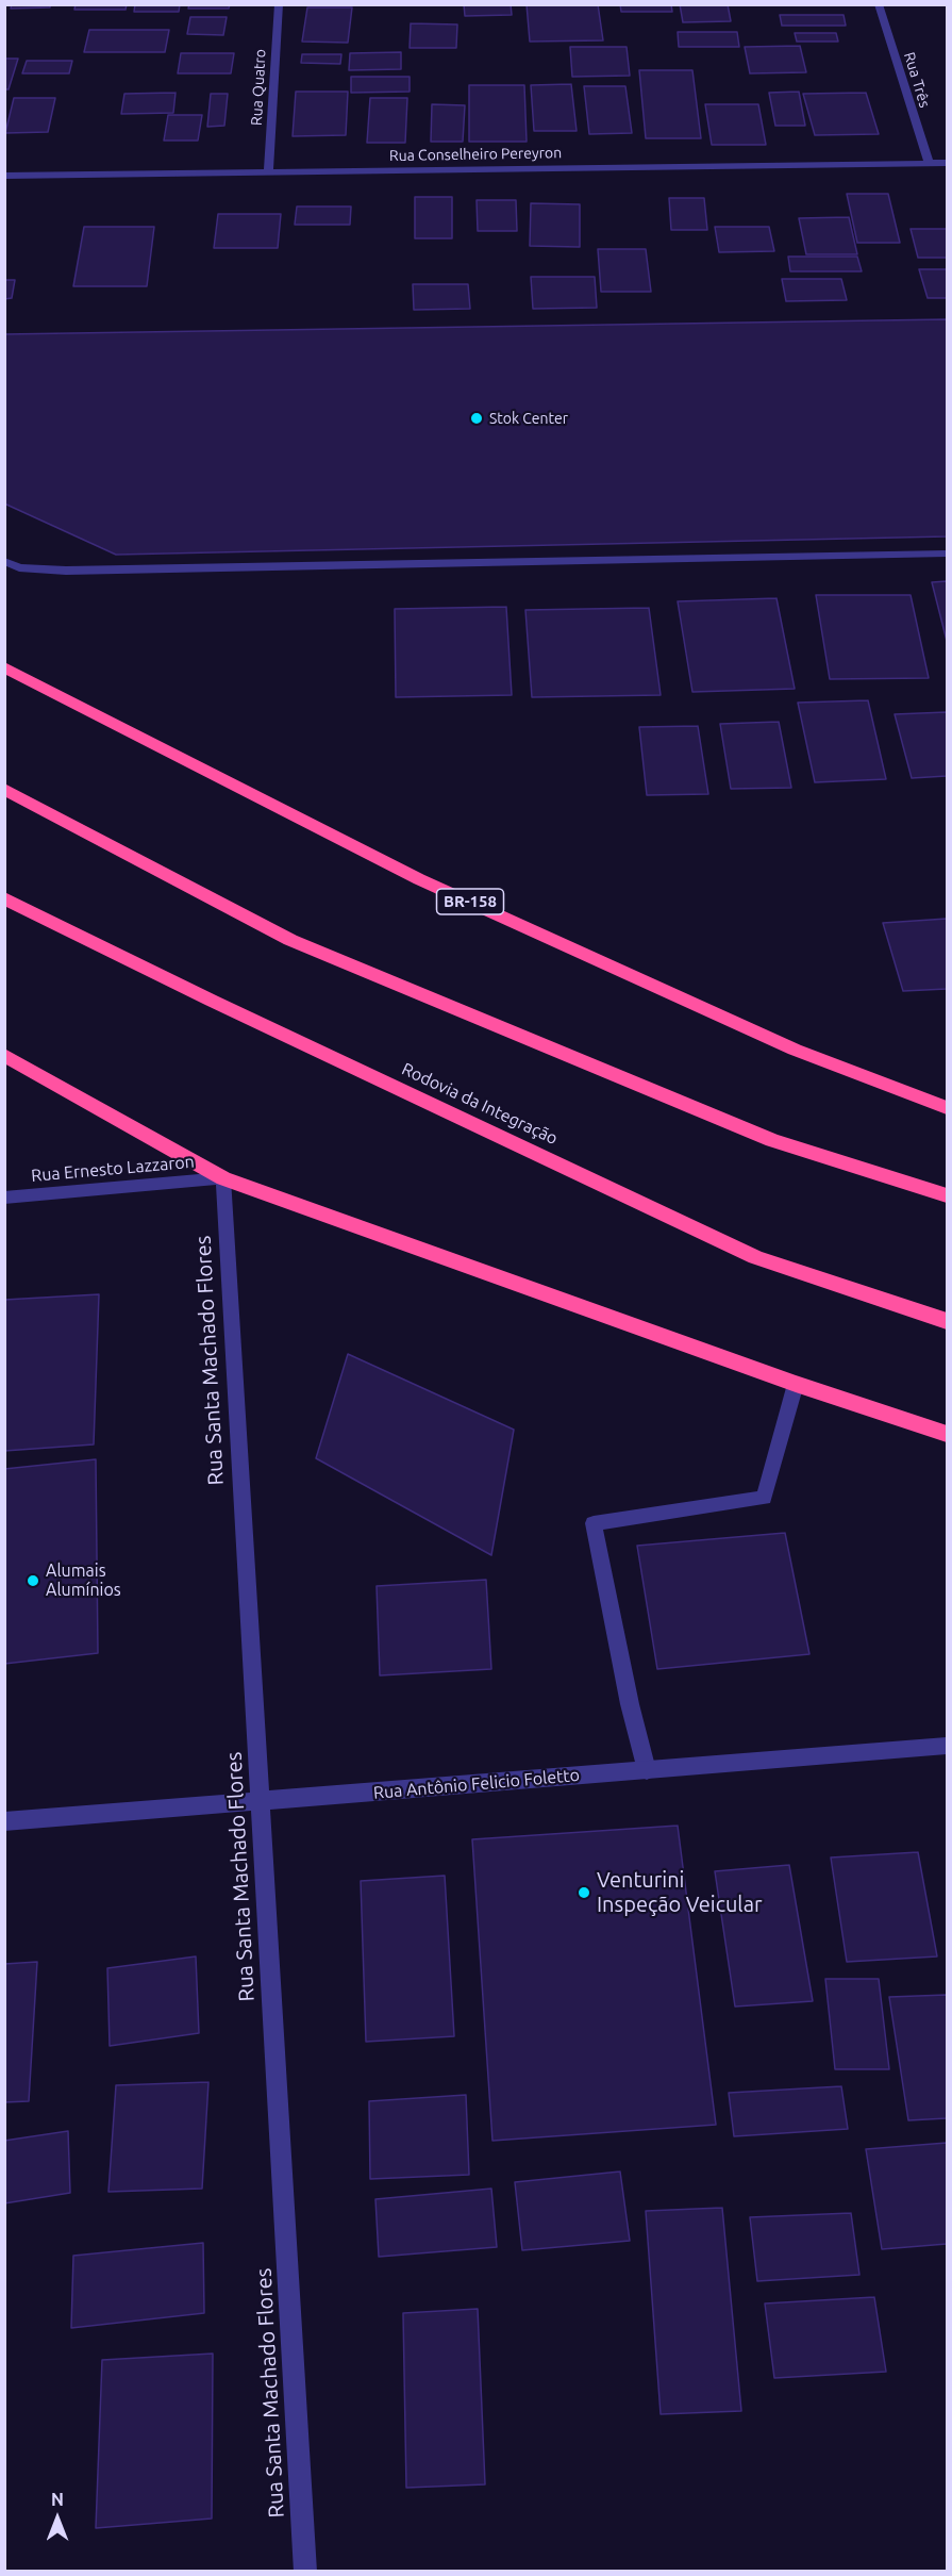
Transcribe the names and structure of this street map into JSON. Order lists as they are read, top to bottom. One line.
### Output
{"streets":{"highway":["BR-158","Rodovia da Integração"],"street":["Rua Três","Rua Quatro","Rua Conselheiro Pereyron","Rua Ernesto Lazzaron","Rua Santa Machado Flores","Rua Antônio Felicio Foletto"]},"crossings":[["Rua Três","Rua Conselheiro Pereyron"],["Rua Quatro","Rua Conselheiro Pereyron"],["Rua Ernesto Lazzaron","Rua Santa Machado Flores"],["Rua Santa Machado Flores","Rua Antônio Felicio Foletto"]],"places":["Stok Center","Alumais Alumínios","Venturini Inspeção Veicular"],"north":"top"}
